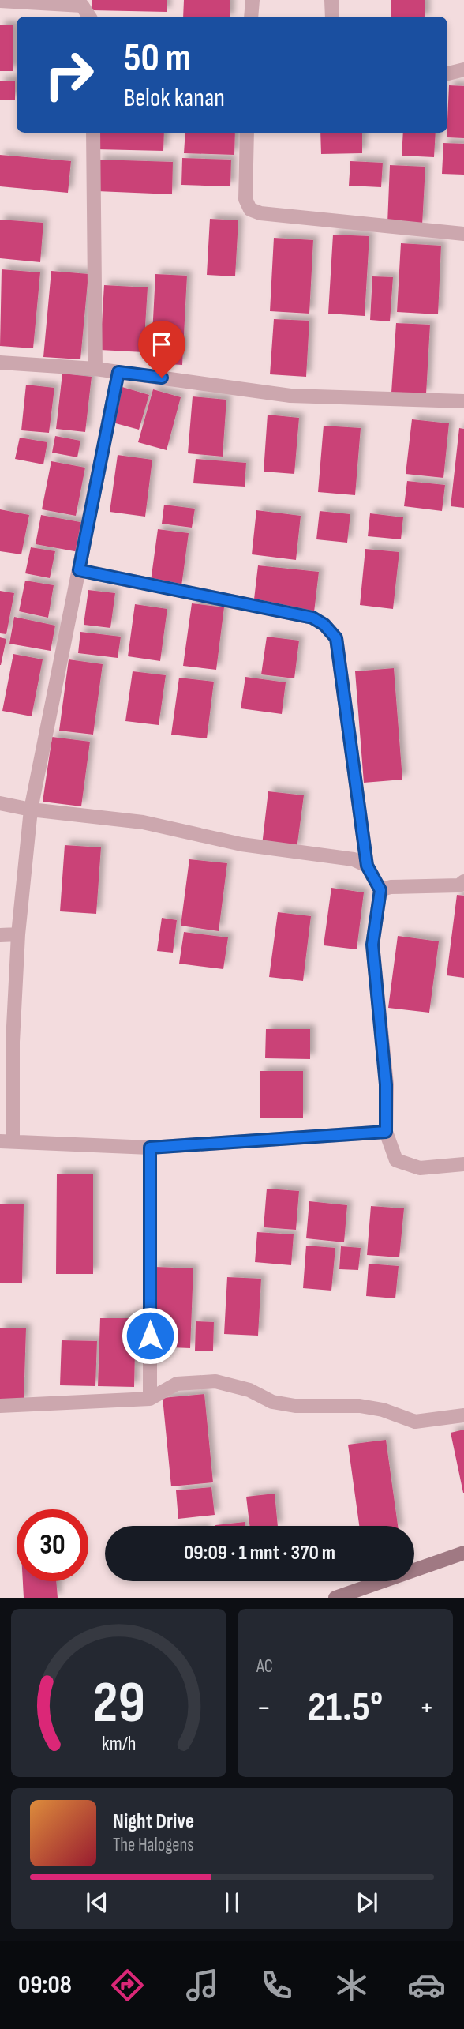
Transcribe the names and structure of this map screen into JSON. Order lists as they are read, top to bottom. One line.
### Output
{"page":{"turn":["50 m","Belok kanan"],"limit":"30","trip":"09:09 · 1 mnt · 370 m","tile":"AC","heat":["−","21.5°","+"],"song":["Night Drive","The Halogens"],"tabs":"09:08","gauge":["29","km/h"]}}
